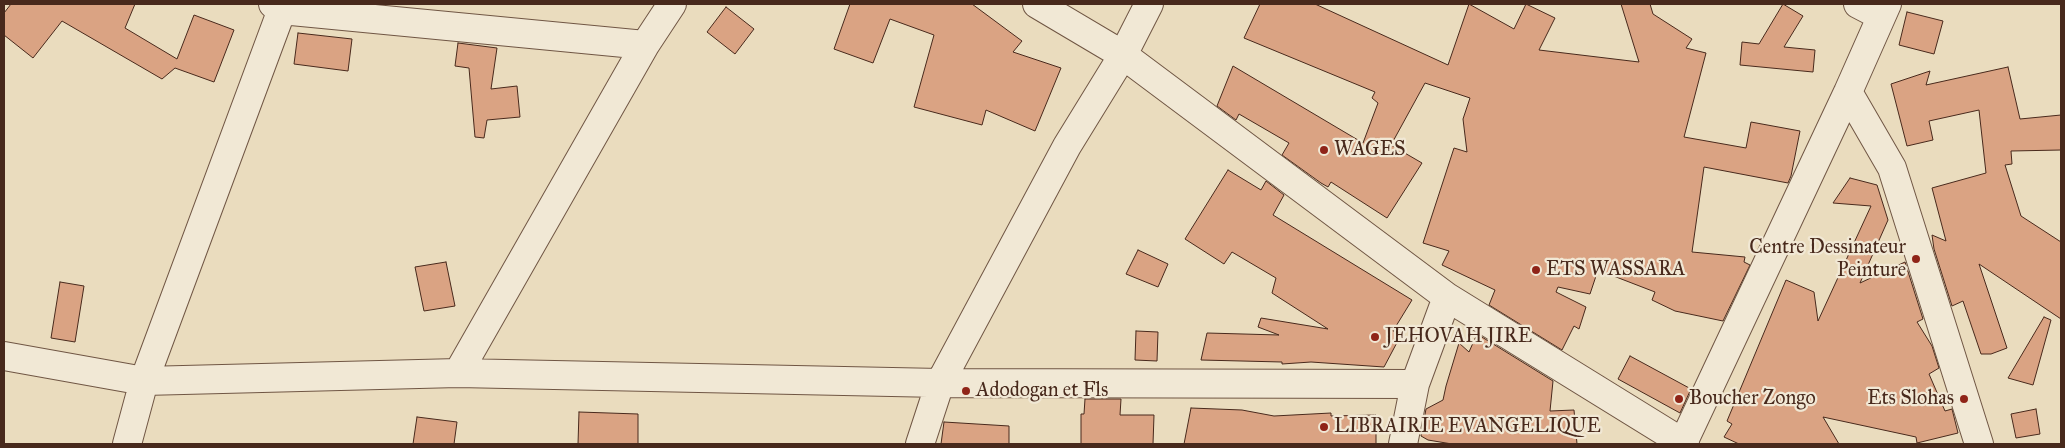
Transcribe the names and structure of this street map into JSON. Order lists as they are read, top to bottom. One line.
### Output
{"places":["WAGES","Centre Dessinateur Peinture","ETS WASSARA","JEHOVAH JIRE","Adodogan et Fls","Boucher Zongo","Ets Slohas","LIBRAIRIE EVANGELIQUE"]}
